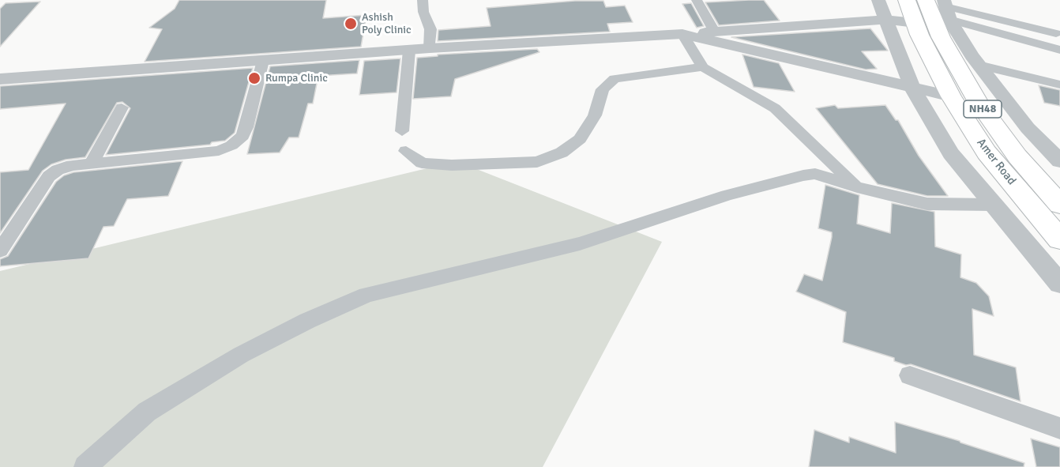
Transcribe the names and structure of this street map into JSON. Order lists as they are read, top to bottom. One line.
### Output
{"streets":{"highway":["NH48","Amer Road"]},"places":["Ashish Poly Clinic","Rumpa Clinic"]}
